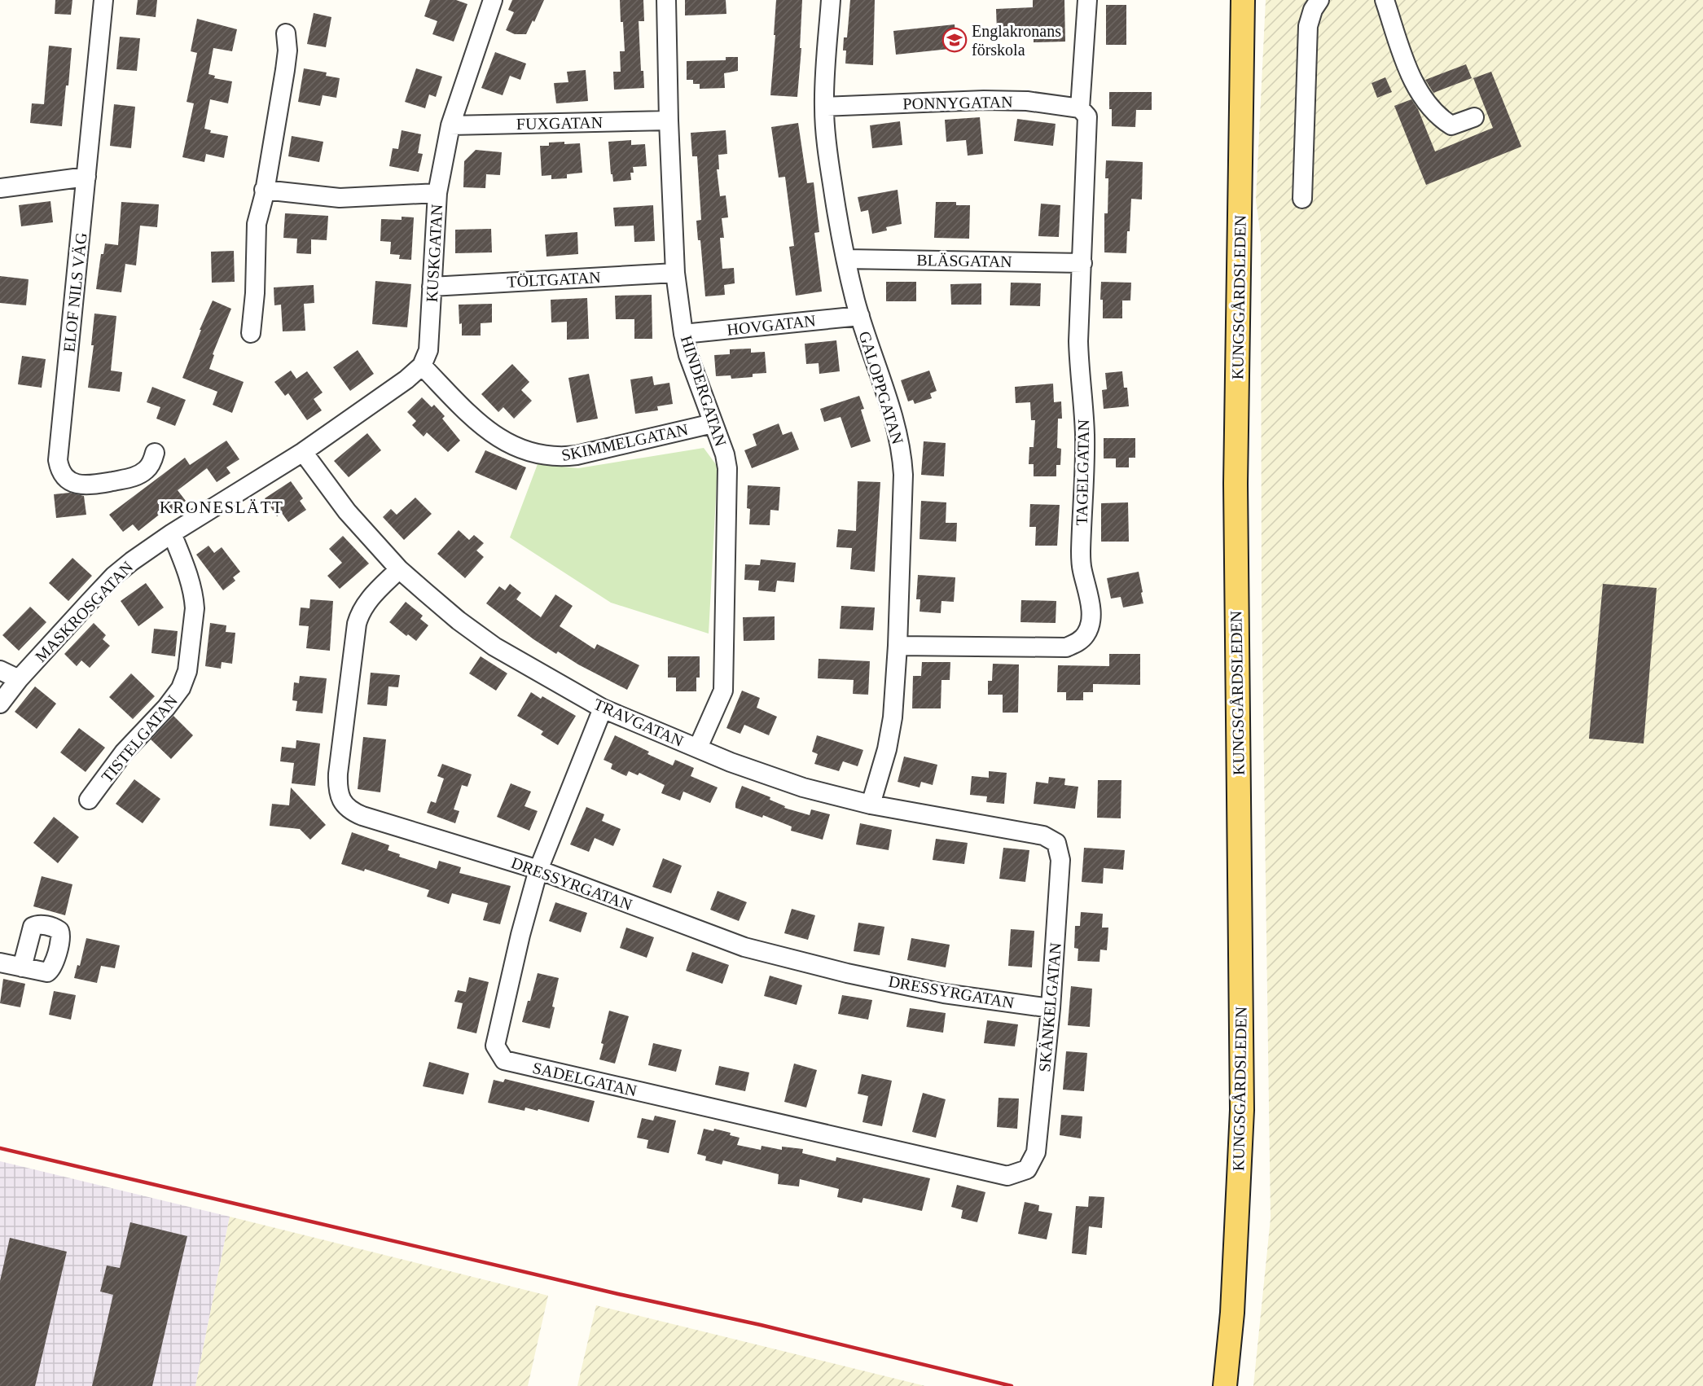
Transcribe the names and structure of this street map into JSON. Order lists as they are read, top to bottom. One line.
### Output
{"streets":{"main road":["KUNGSGÅRDSLEDEN"],"street":["PONNYGATAN","FUXGATAN","KUSKGATAN","BLÄSGATAN","TÖLTGATAN","ELOF NILS VÄG","HOVGATAN","GALOPPGATAN","HINDERGATAN","SKIMMELGATAN","TAGELGATAN","MASKROSGATAN","TRAVGATAN","TISTELGATAN","DRESSYRGATAN","SKÄNKELGATAN","SADELGATAN"]},"crossings":[["PONNYGATAN","GALOPPGATAN"],["PONNYGATAN","TAGELGATAN"],["FUXGATAN","KUSKGATAN"],["FUXGATAN","HINDERGATAN"],["KUSKGATAN","TÖLTGATAN"],["KUSKGATAN","SKIMMELGATAN"],["BLÄSGATAN","GALOPPGATAN"],["BLÄSGATAN","TAGELGATAN"],["TÖLTGATAN","HINDERGATAN"],["HOVGATAN","GALOPPGATAN"],["HOVGATAN","HINDERGATAN"],["GALOPPGATAN","TAGELGATAN"],["GALOPPGATAN","TRAVGATAN"],["HINDERGATAN","SKIMMELGATAN"],["HINDERGATAN","TRAVGATAN"],["MASKROSGATAN","TRAVGATAN"],["MASKROSGATAN","TISTELGATAN"],["TRAVGATAN","DRESSYRGATAN"],["TRAVGATAN","SKÄNKELGATAN"],["TRAVGATAN","SADELGATAN"],["DRESSYRGATAN","SKÄNKELGATAN"],["DRESSYRGATAN","SADELGATAN"],["SKÄNKELGATAN","SADELGATAN"]],"districts":["KRONESLÄTT"],"places":{"school or university":["Englakronans förskola"]}}
